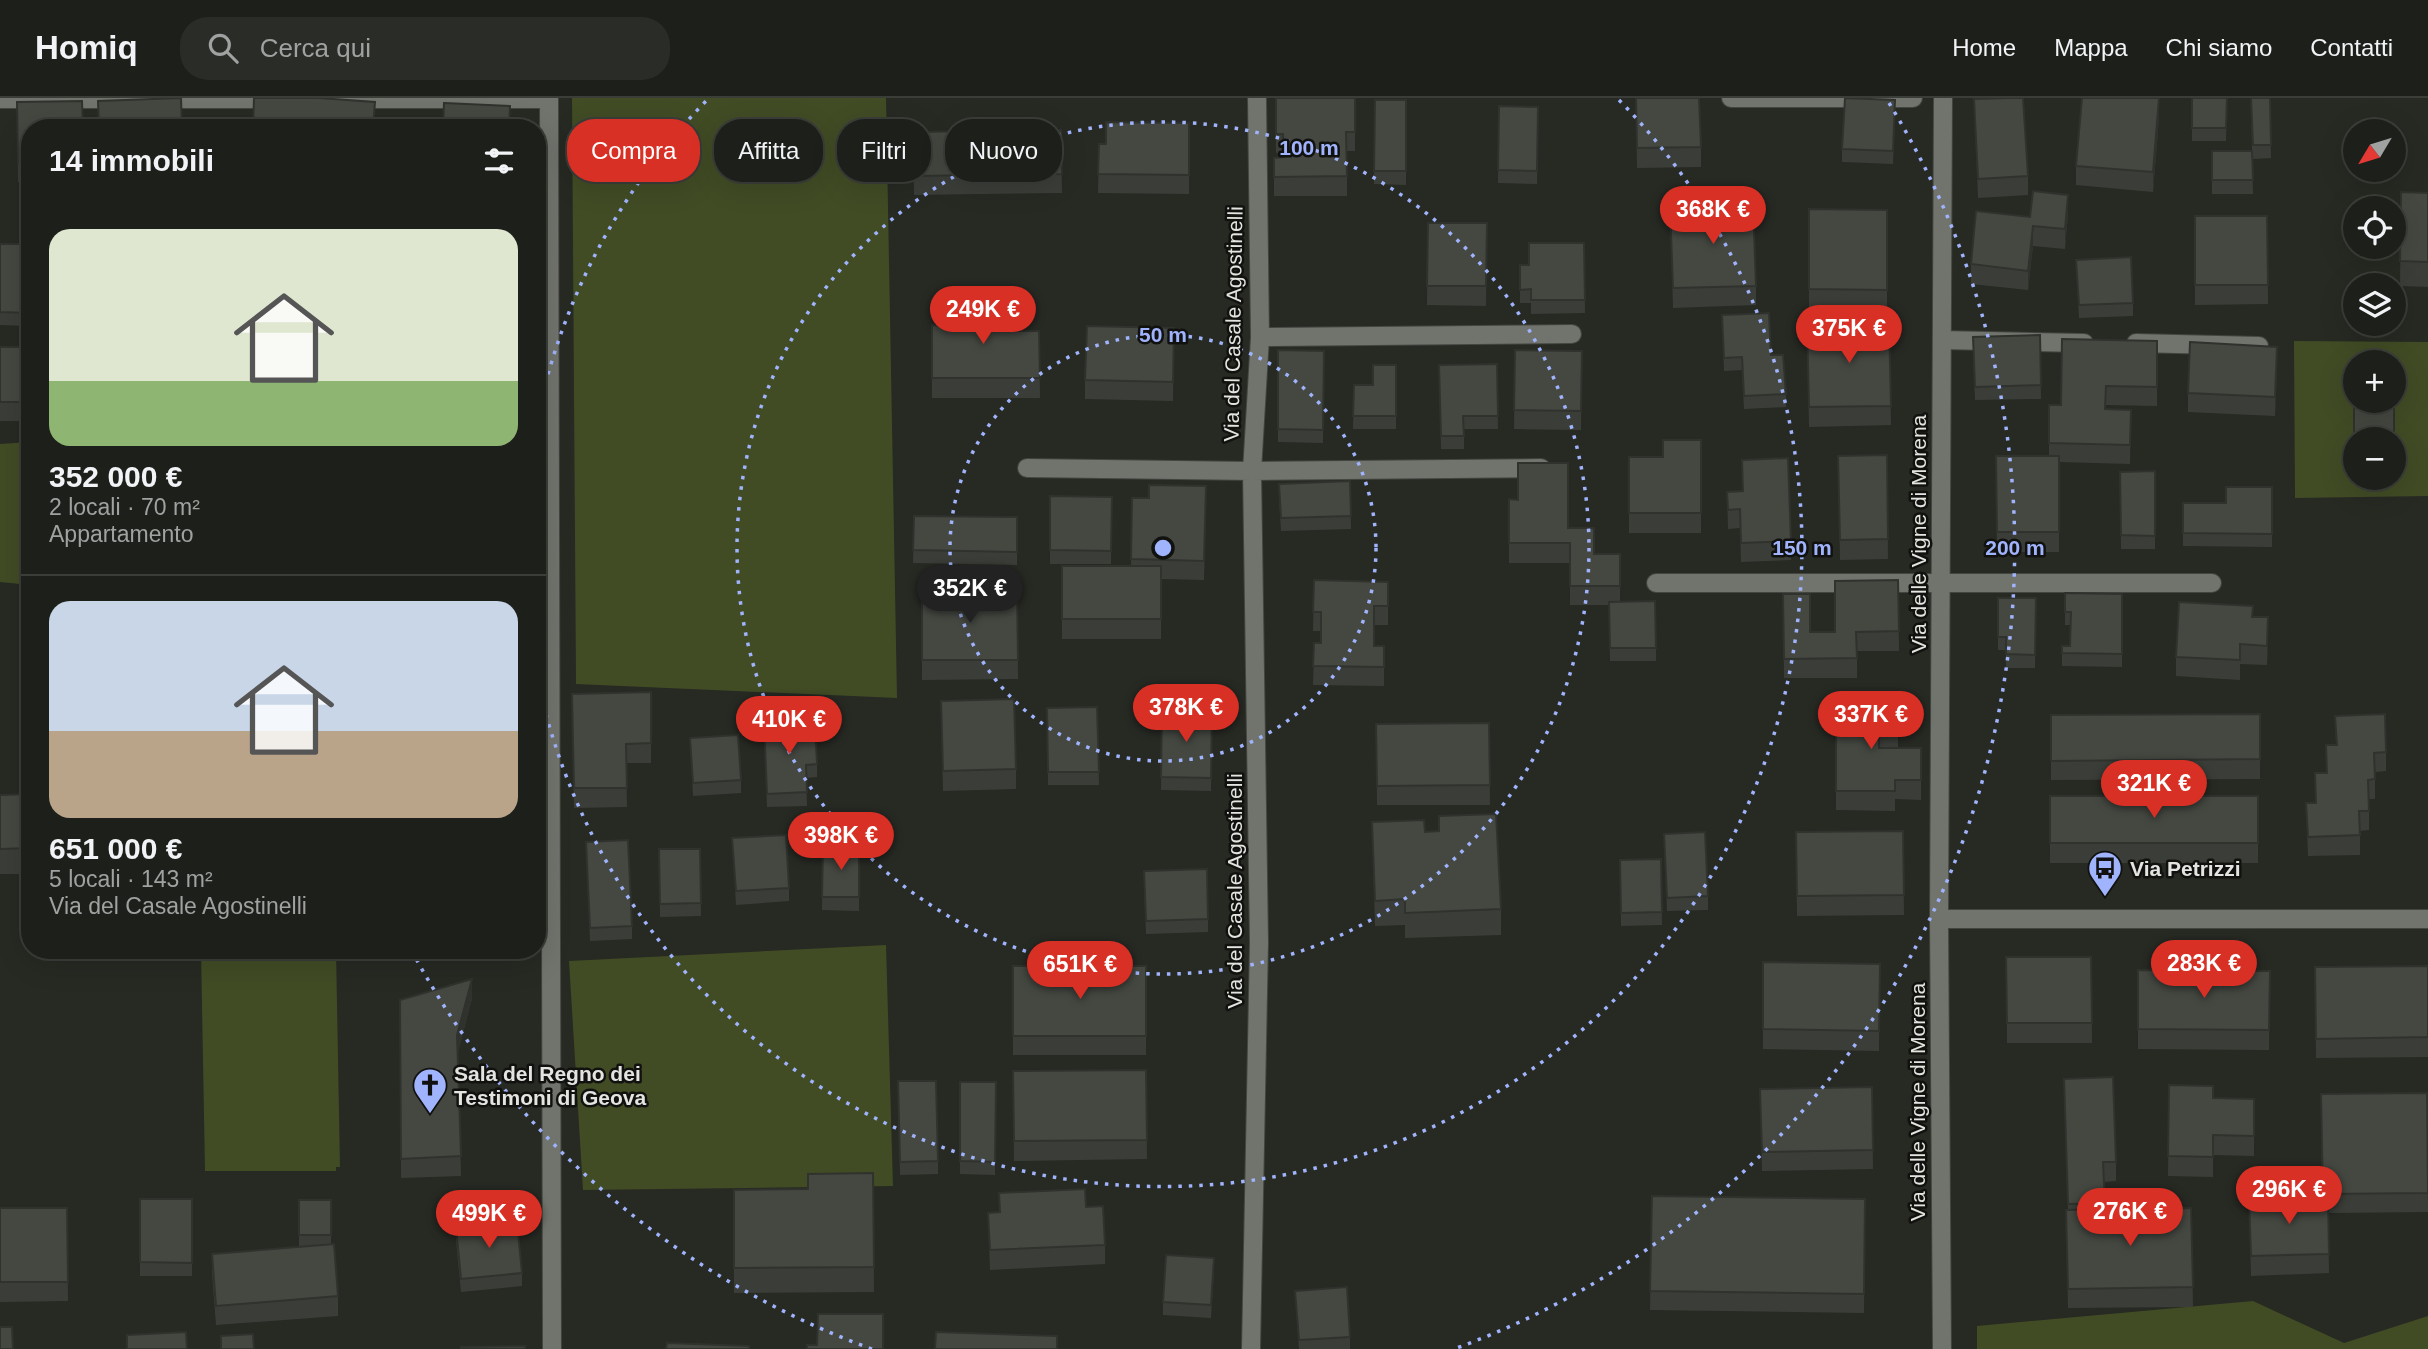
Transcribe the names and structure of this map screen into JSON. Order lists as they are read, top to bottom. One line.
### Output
{"streets":{"street":["Via del Casale Agostinelli","Via delle Vigne di Morena"]},"places":{"bus stop":["Via Petrizzi"],"church":["Sala del Regno dei Testimoni di Geova"]},"north":"bottom left","page":{"header":"Homiq","search":"Cerca qui","nav":["Home","Mappa","Chi siamo","Contatti"],"map_buttons":["+","−"],"chip":["Compra","Affitta","Filtri","Nuovo"],"heading":"14 immobili","price":["368K €","249K €","375K €","352K €","378K €","337K €","410K €","321K €","398K €","283K €","651K €","296K €","276K €","499K €"],"list":[{"name":"352 000 €","note":"2 locali · 70 m² · Appartamento"},{"name":"651 000 €","note":"5 locali · 143 m² · Via del Casale Agostinelli"}]},"rings":["100 m","50 m","150 m","200 m"]}
